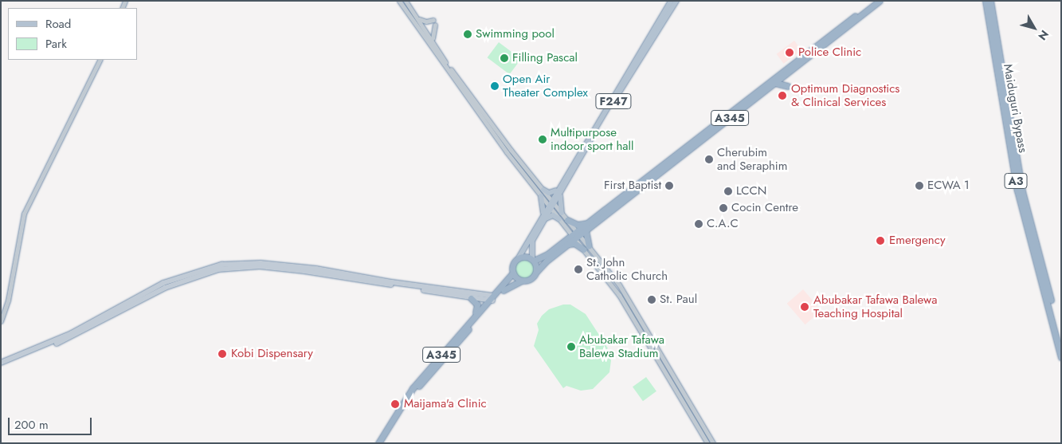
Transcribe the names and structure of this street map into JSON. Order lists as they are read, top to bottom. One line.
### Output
{"streets":{"highway":["Maiduguri Bypass","A345","A3"],"main road":["F247"]},"crossings":[["F247","A345"]],"places":["Swimming pool","Police Clinic","Filling Pascal","Open Air Theater Complex","Optimum Diagnostics & Clinical Services","Multipurpose indoor sport hall","Cherubim and Seraphim","First Baptist","ECWA 1","LCCN","Cocin Centre","C.A.C","Emergency","St. John Catholic Church","St. Paul","Abubakar Tafawa Balewa Teaching Hospital","Abubakar Tafawa Balewa Stadium","Kobi Dispensary","Maijama'a Clinic"],"legend":["Road","Park"],"scale_bar":"200 m","north":"bottom right"}
